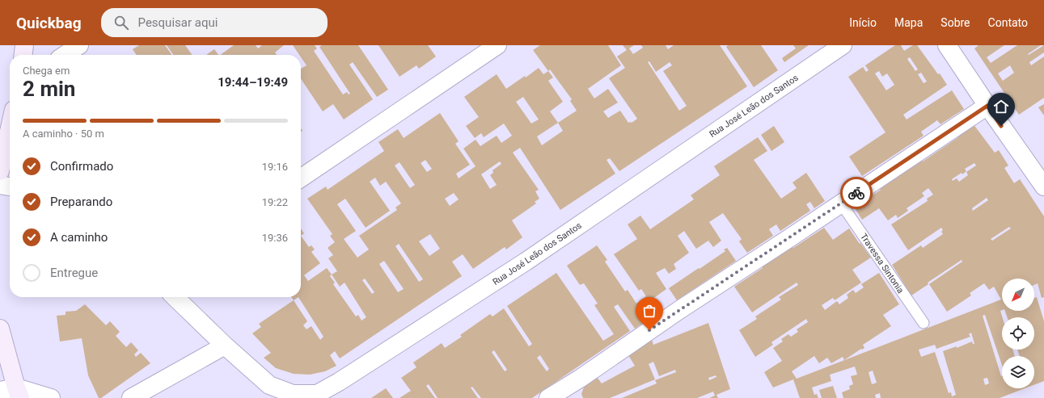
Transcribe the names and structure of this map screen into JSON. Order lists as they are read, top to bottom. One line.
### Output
{"streets":{"street":["Rua José Leão dos Santos"],"lane":["Travessa Sintonia"]},"north":"bottom left","page":{"header":"Quickbag","search":"Pesquisar aqui","nav":["Início","Mapa","Sobre","Contato"],"heading":["2 min","Chega em","19:44–19:49"],"bar":"A caminho · 50 m","list":[["Confirmado","19:16"],["Preparando","19:22"],["A caminho","19:36"],"Entregue"]}}
